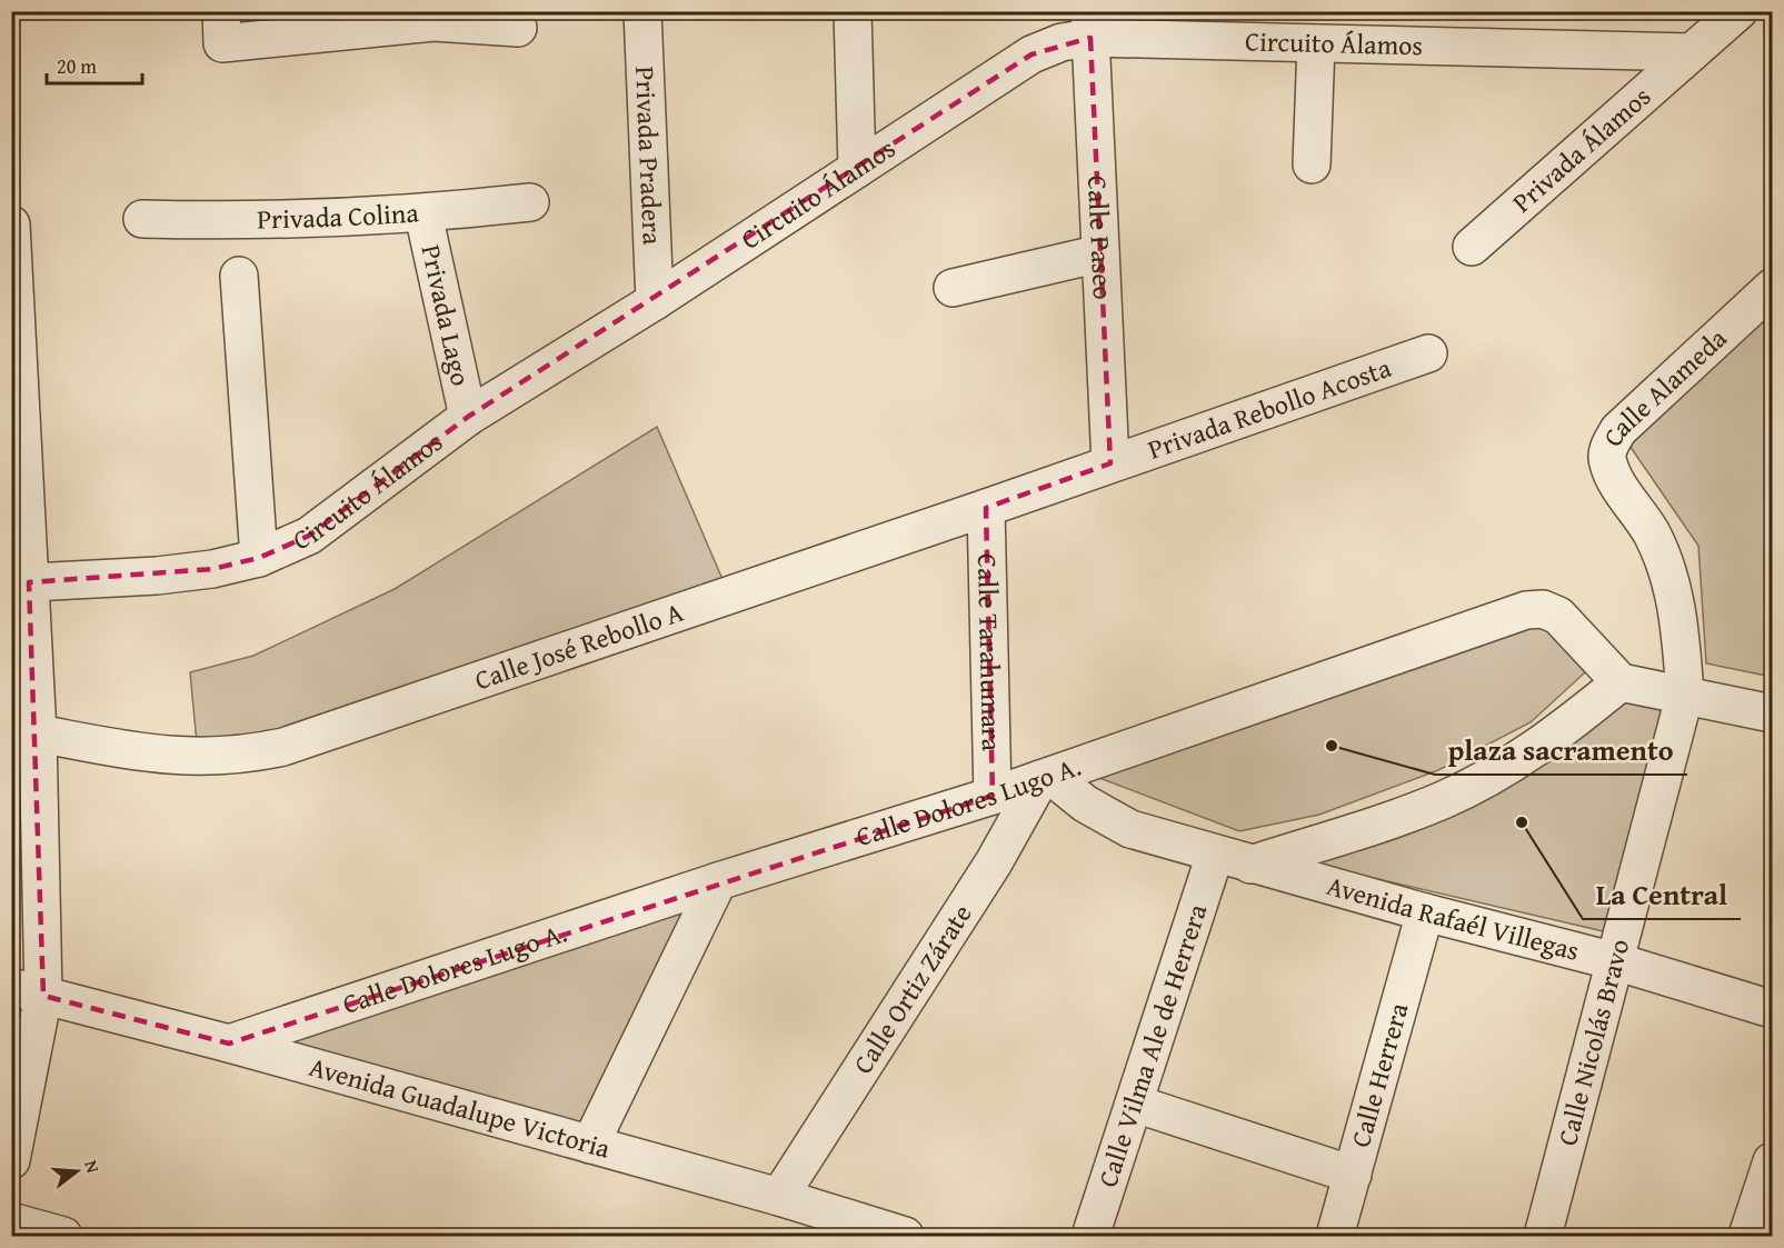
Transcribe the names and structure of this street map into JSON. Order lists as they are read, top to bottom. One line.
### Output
{"streets":{"street":["Circuito Álamos","Privada Álamos","Privada Pradera","Privada Colina","Calle Paseo","Privada Lago","Calle Alameda","Privada Rebollo Acosta","Calle José Rebollo A","Calle Tarahumara","Calle Dolores Lugo A.","Avenida Rafaél Villegas","Calle Ortiz Zárate","Calle Nicolás Bravo","Calle Vilma Ale de Herrera","Calle Herrera","Avenida Guadalupe Victoria"]},"crossings":[["Circuito Álamos","Privada Álamos"],["Circuito Álamos","Privada Pradera"],["Circuito Álamos","Calle Paseo"],["Circuito Álamos","Privada Lago"],["Privada Colina","Privada Lago"],["Calle Paseo","Privada Rebollo Acosta"],["Calle Paseo","Calle José Rebollo A"],["Calle Alameda","Calle Nicolás Bravo"],["Privada Rebollo Acosta","Calle José Rebollo A"],["Calle José Rebollo A","Calle Tarahumara"],["Calle Tarahumara","Calle Dolores Lugo A."],["Calle Dolores Lugo A.","Avenida Rafaél Villegas"],["Calle Dolores Lugo A.","Calle Ortiz Zárate"],["Calle Dolores Lugo A.","Avenida Guadalupe Victoria"],["Avenida Rafaél Villegas","Calle Ortiz Zárate"],["Avenida Rafaél Villegas","Calle Nicolás Bravo"],["Avenida Rafaél Villegas","Calle Vilma Ale de Herrera"],["Avenida Rafaél Villegas","Calle Herrera"],["Calle Ortiz Zárate","Avenida Guadalupe Victoria"]],"places":["plaza sacramento","La Central"],"scale_bar":"20 m","north":"right"}
